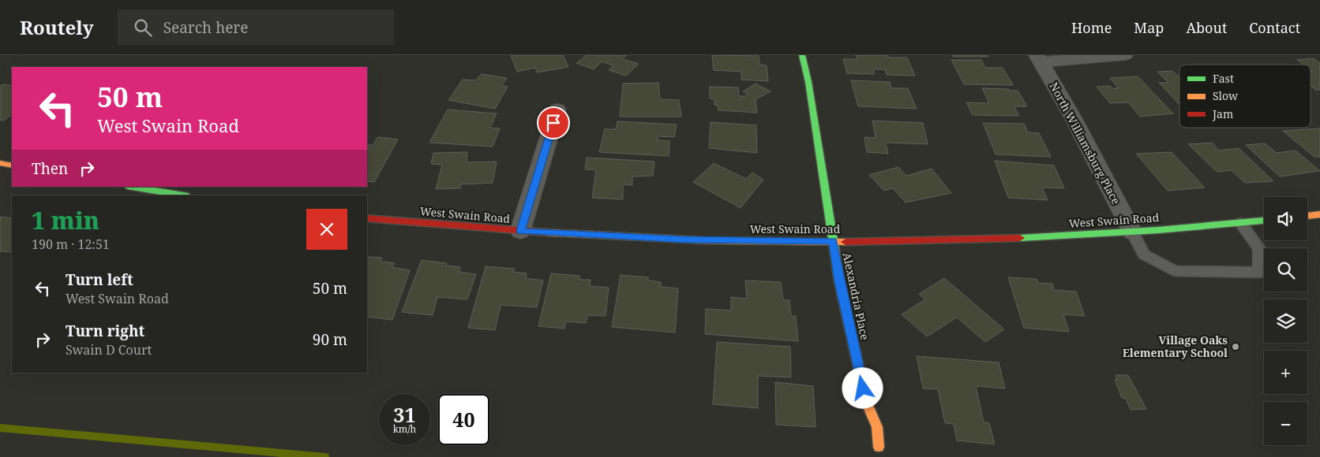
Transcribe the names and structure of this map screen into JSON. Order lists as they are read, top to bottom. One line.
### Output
{"streets":{"street":["North Williamsburg Place","West Swain Road","Alexandria Place"]},"crossings":[["North Williamsburg Place","West Swain Road"],["West Swain Road","Alexandria Place"]],"places":["Village Oaks Elementary School"],"legend":["Fast","Slow","Jam"],"page":{"header":"Routely","search":"Search here","nav":["Home","Map","About","Contact"],"turn":["50 m","West Swain Road"],"then":"Then","heading":["1 min","190 m · 12:51"],"map_buttons":["+","−"],"list":[{"name":"Turn left","note":"West Swain Road","value":"50 m"},{"name":"Turn right","note":"Swain D Court","value":"90 m"}],"speed":"31 km/h","limit":"40"}}
